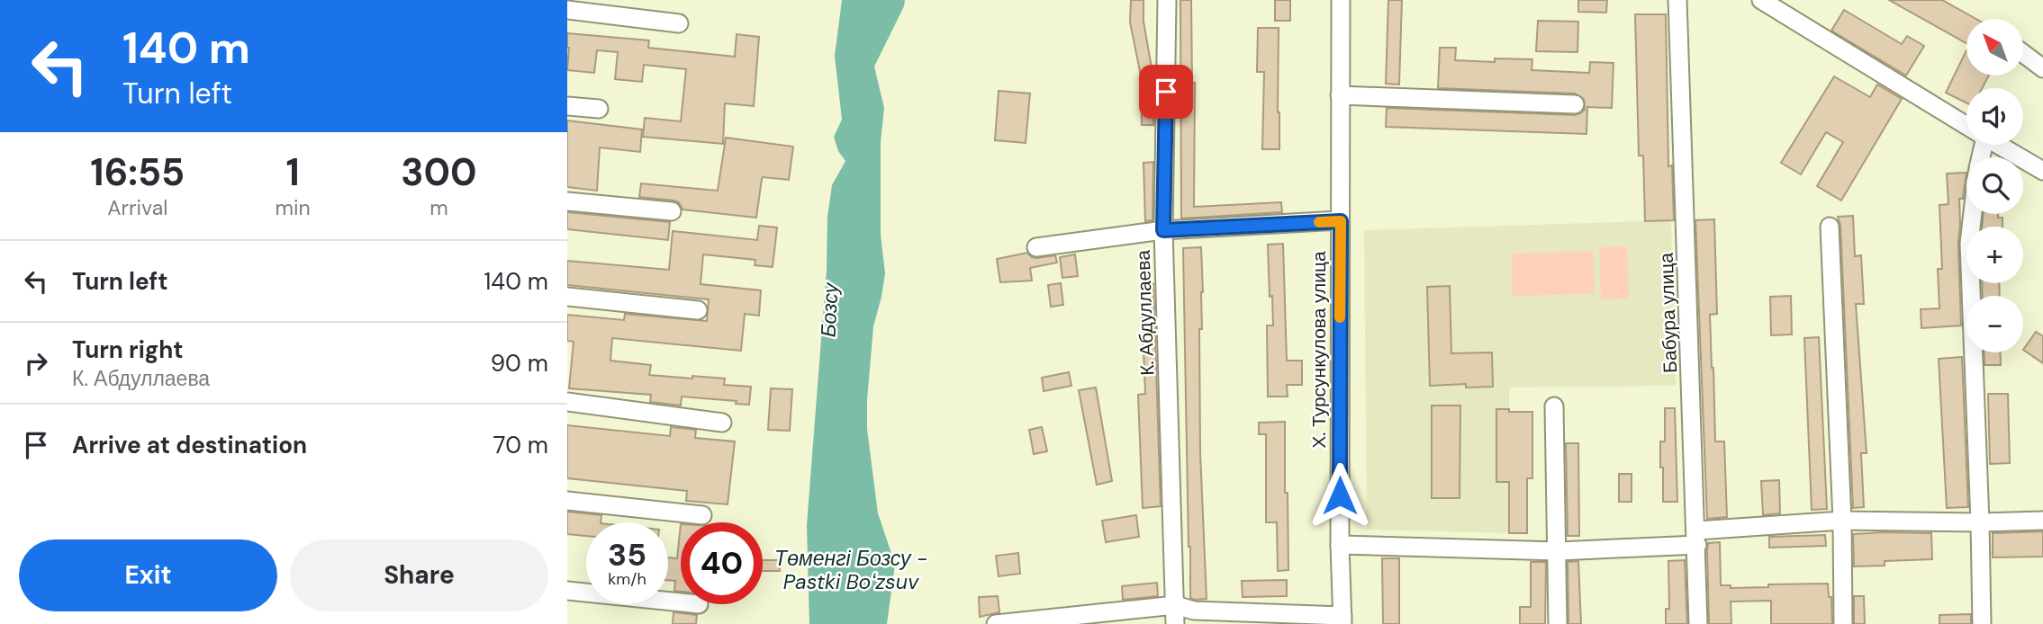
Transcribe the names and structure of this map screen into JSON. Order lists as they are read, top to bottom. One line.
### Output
{"streets":{"street":["К. Абдуллаева","Бабура улица","Х. Турсункулова улица"]},"water":["Бозсу","Төменгі Бозсу - Pastki Boʻzsuv"],"north":"top left","page":{"turn":["140 m","Turn left"],"map_buttons":["+","−"],"eta":["16:55","Arrival","1","min","300","m"],"list":[{"name":"Turn left","value":"140 m"},{"name":"Turn right","note":"К. Абдуллаева","value":"90 m"},{"name":"Arrive at destination","value":"70 m"}],"speed":"35 km/h","limit":"40","buttons":["Exit","Share"]}}
